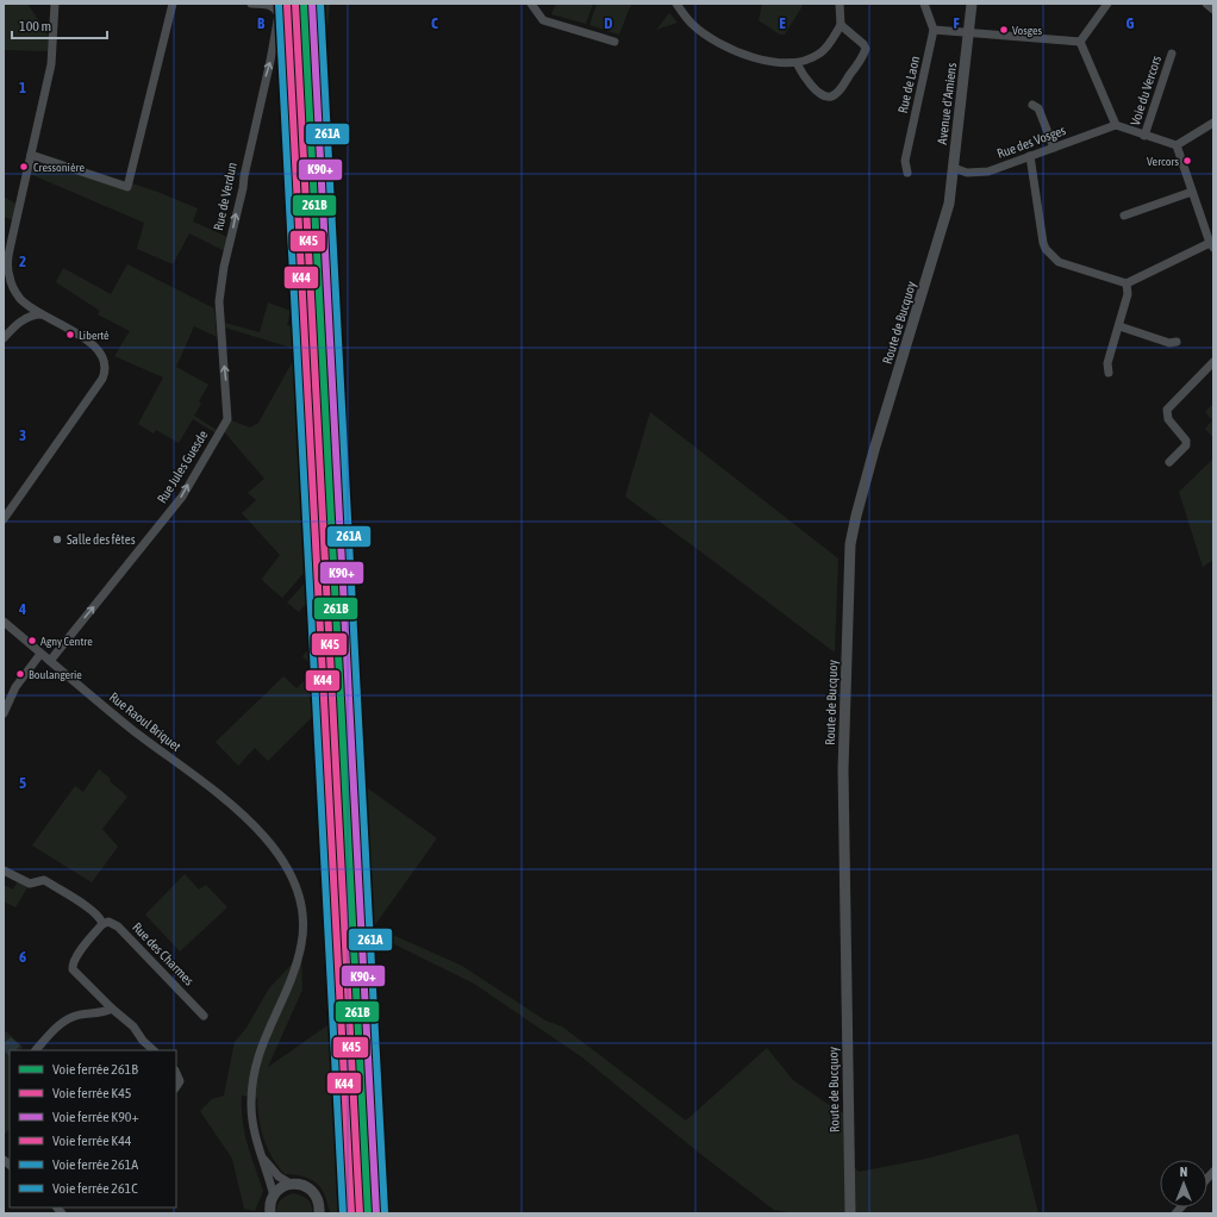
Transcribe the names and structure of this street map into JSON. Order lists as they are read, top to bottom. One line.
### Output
{"streets":{"main road":["Avenue d'Amiens","Route de Bucquoy"],"street":["Rue de Laon","Voie du Vercors","Rue des Vosges","Rue de Verdun","Rue Jules Guesde","Rue Raoul Briquet","Rue des Charmes"]},"crossings":[["Avenue d'Amiens","Rue des Vosges"],["Avenue d'Amiens","Route de Bucquoy"],["Rue de Verdun","Rue Jules Guesde"],["Rue Jules Guesde","Rue Raoul Briquet"]],"one_way":["Rue de Verdun","Rue Jules Guesde"],"places":["Vosges","Vercors","Cressonière","Liberté","Salle des fêtes","Agny Centre","Boulangerie"],"lines":["rail line 261B","rail line K45","rail line K90+","rail line 261A","rail line K44","rail line 261C"],"legend":["Voie ferrée 261B","Voie ferrée K45","Voie ferrée K90+","Voie ferrée K44","Voie ferrée 261A","Voie ferrée 261C"],"scale_bar":"100 m","north":"top","grid":{"columns":["B","C","D","E","F","G"],"rows":["1","2","3","4","5","6"]}}
